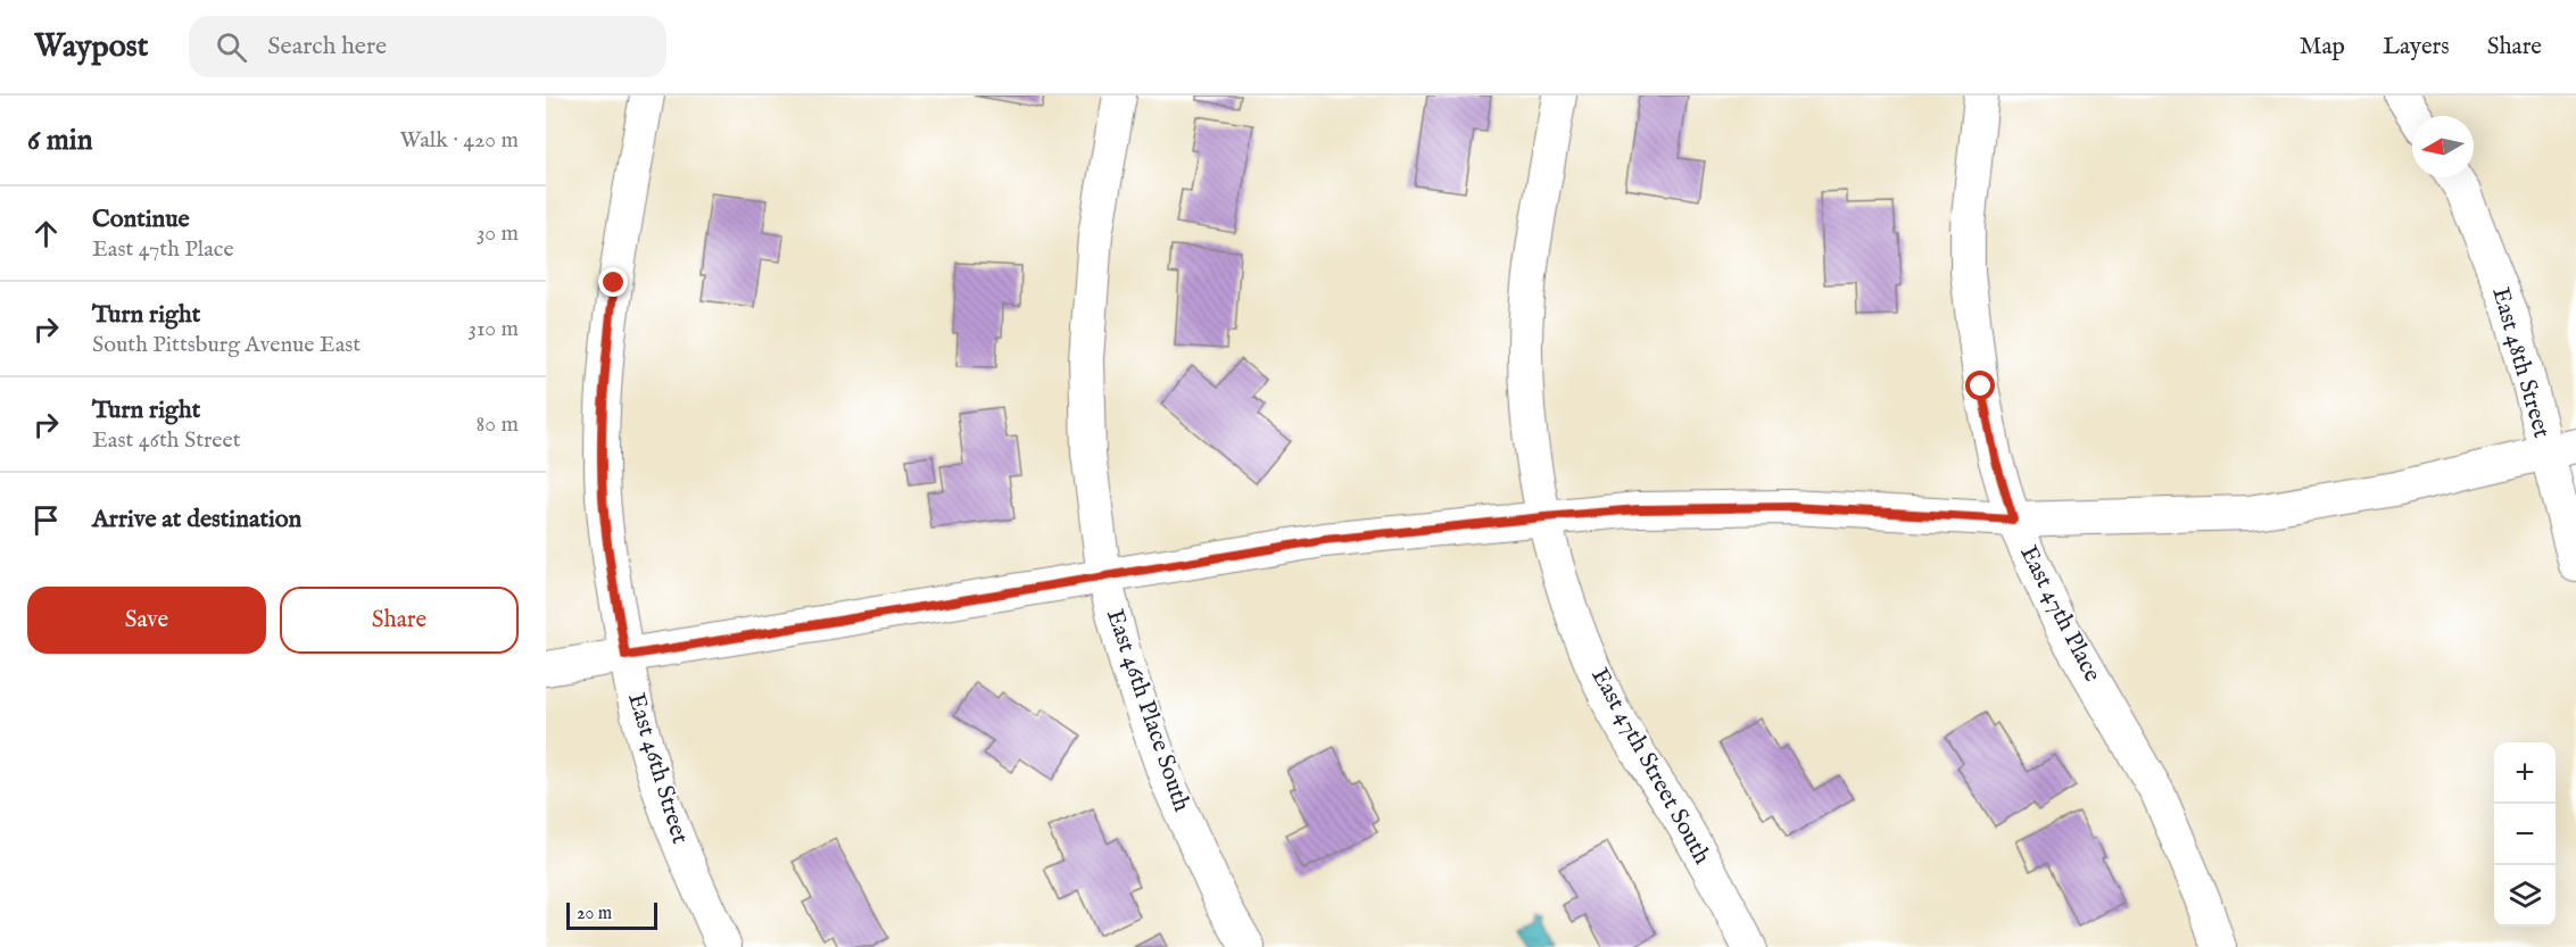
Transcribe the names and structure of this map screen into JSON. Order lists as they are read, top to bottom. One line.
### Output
{"streets":{"street":["East 48th Street","East 47th Place","East 46th Place South","East 47th Street South","East 46th Street"]},"scale_bar":"20 m","north":"left","page":{"header":"Waypost","search":"Search here","nav":["Map","Layers","Share"],"heading":["6 min","Walk · 420 m"],"list":[["Continue","East 47th Place","30 m"],["Turn right","South Pittsburg Avenue East","310 m"],["Turn right","East 46th Street","80 m"],"Arrive at destination"],"buttons":["Save","Share"],"map_buttons":["+","−"],"scale":"20 m"}}
